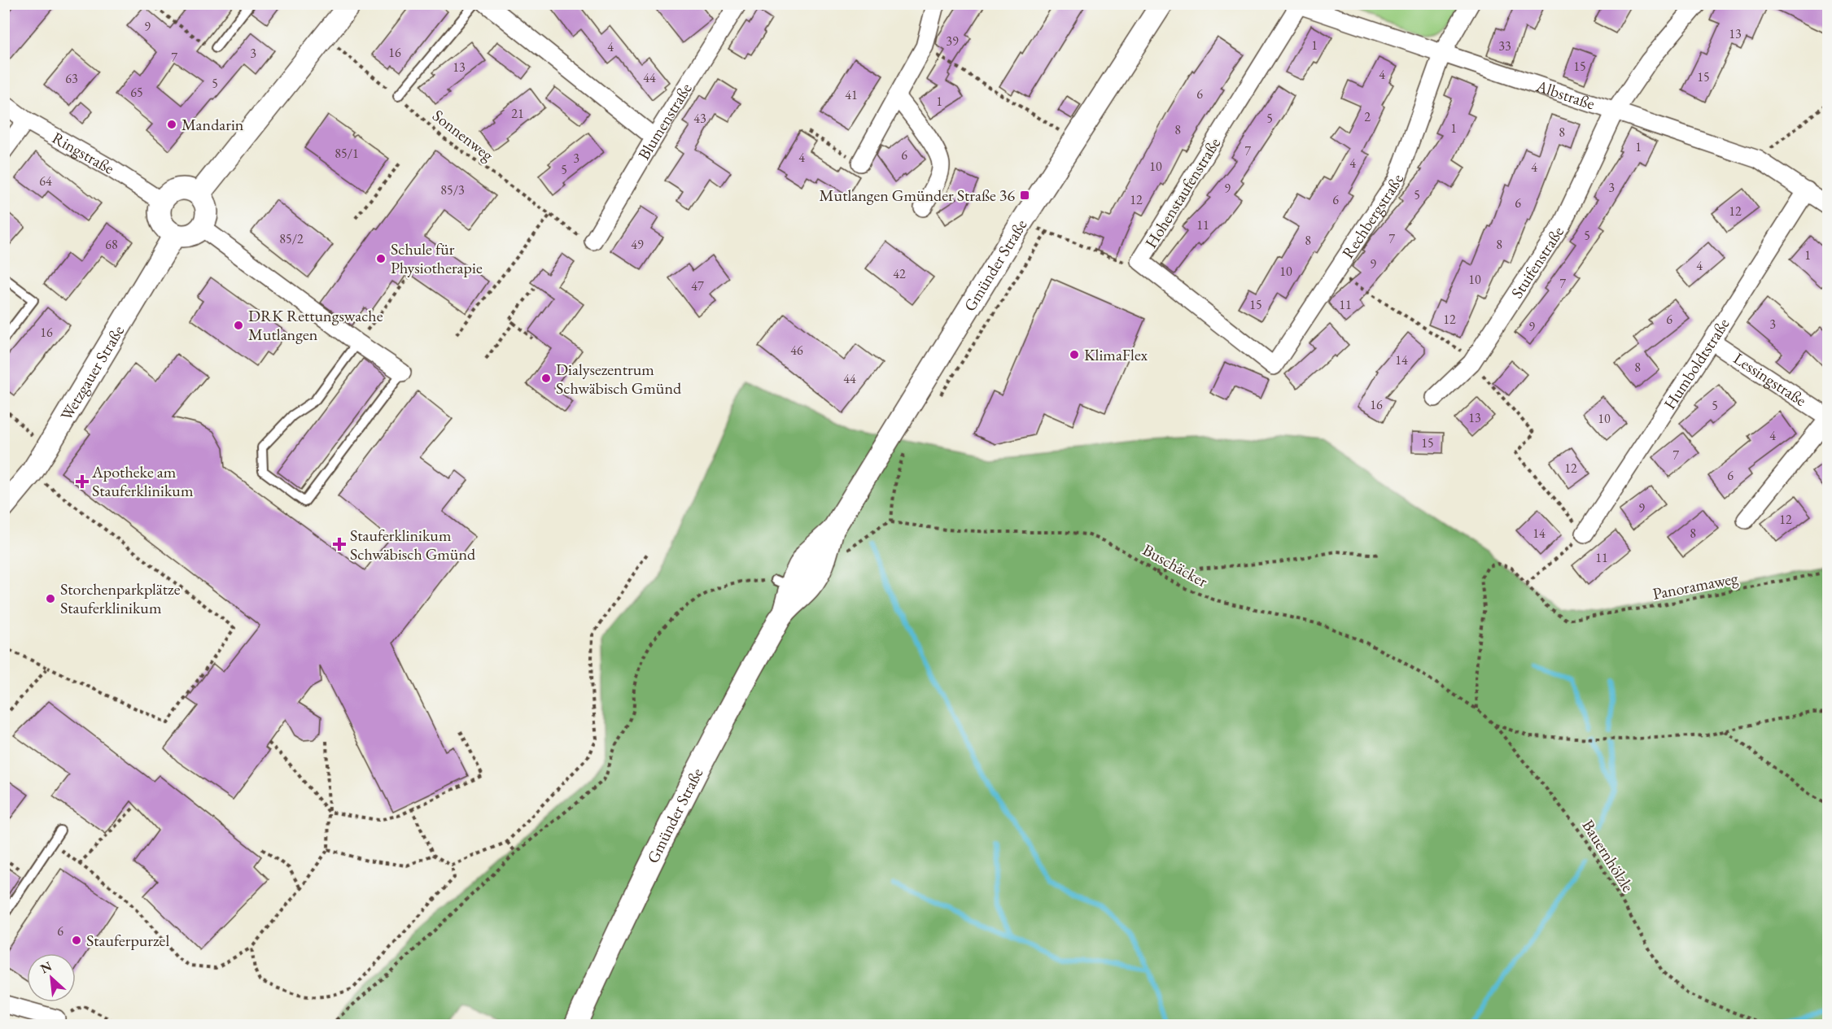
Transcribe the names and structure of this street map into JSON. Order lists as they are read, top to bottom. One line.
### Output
{"streets":{"street":["Albstraße","Blumenstraße","Ringstraße","Hohenstaufenstraße","Rechbergstraße","Stuifenstraße","Gmünder Straße","Humboldtstraße","Wetzgauer Straße","Lessingstraße"],"path":["Sonnenweg","Buschäcker","Panoramaweg","Bauernhölzle"]},"crossings":[["Albstraße","Hohenstaufenstraße"],["Albstraße","Rechbergstraße"],["Albstraße","Stuifenstraße"],["Albstraße","Humboldtstraße"],["Blumenstraße","Sonnenweg"],["Ringstraße","Wetzgauer Straße"],["Hohenstaufenstraße","Rechbergstraße"],["Humboldtstraße","Lessingstraße"],["Buschäcker","Bauernhölzle"]],"places":{"other":["Mandarin","Schule für Physiotherapie","DRK Rettungswache Mutlangen","KlimaFlex","Dialysezentrum Schwäbisch Gmünd","Storchenparkplätze Stauferklinikum","Stauferpurzel"],"transit":["Mutlangen Gmünder Straße 36"],"health":["Apotheke am Stauferklinikum","Stauferklinikum Schwäbisch Gmünd"]},"house_numbers":["9","13","39","1","33","4","16","3","7","15","13","4","15","44","63","5","65","6","41","1","21","2","43","5","1","8","8","1","7","85/1","6","4","3","4","10","4","5","64","3","9","85/3","5","12","6","6","12","11","5","85/2","7","8","68","49","8","1","9","4","10","42","10","7","47","15","11","12","6","3","9","16","46","14","8","44","16","5","13","10","4","15","7","12","6","9","12","14","8","11","6"],"north":"top left"}
